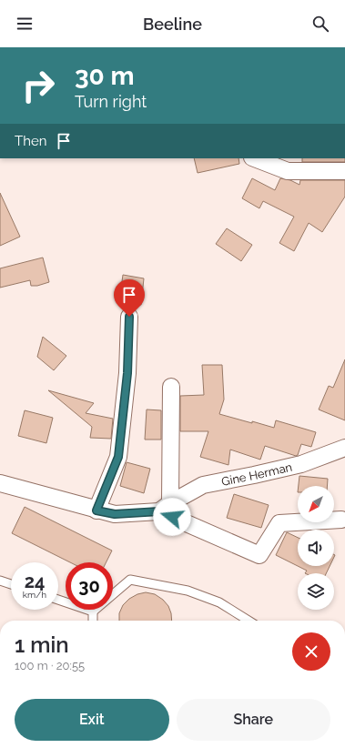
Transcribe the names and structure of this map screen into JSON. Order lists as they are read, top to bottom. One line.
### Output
{"streets":{"street":["Gine Herman"]},"north":"bottom left","page":{"header":"Beeline","turn":["30 m","Turn right"],"then":"Then","speed":"24 km/h","limit":"30","heading":["1 min","100 m · 20:55"],"buttons":["Exit","Share"]}}
